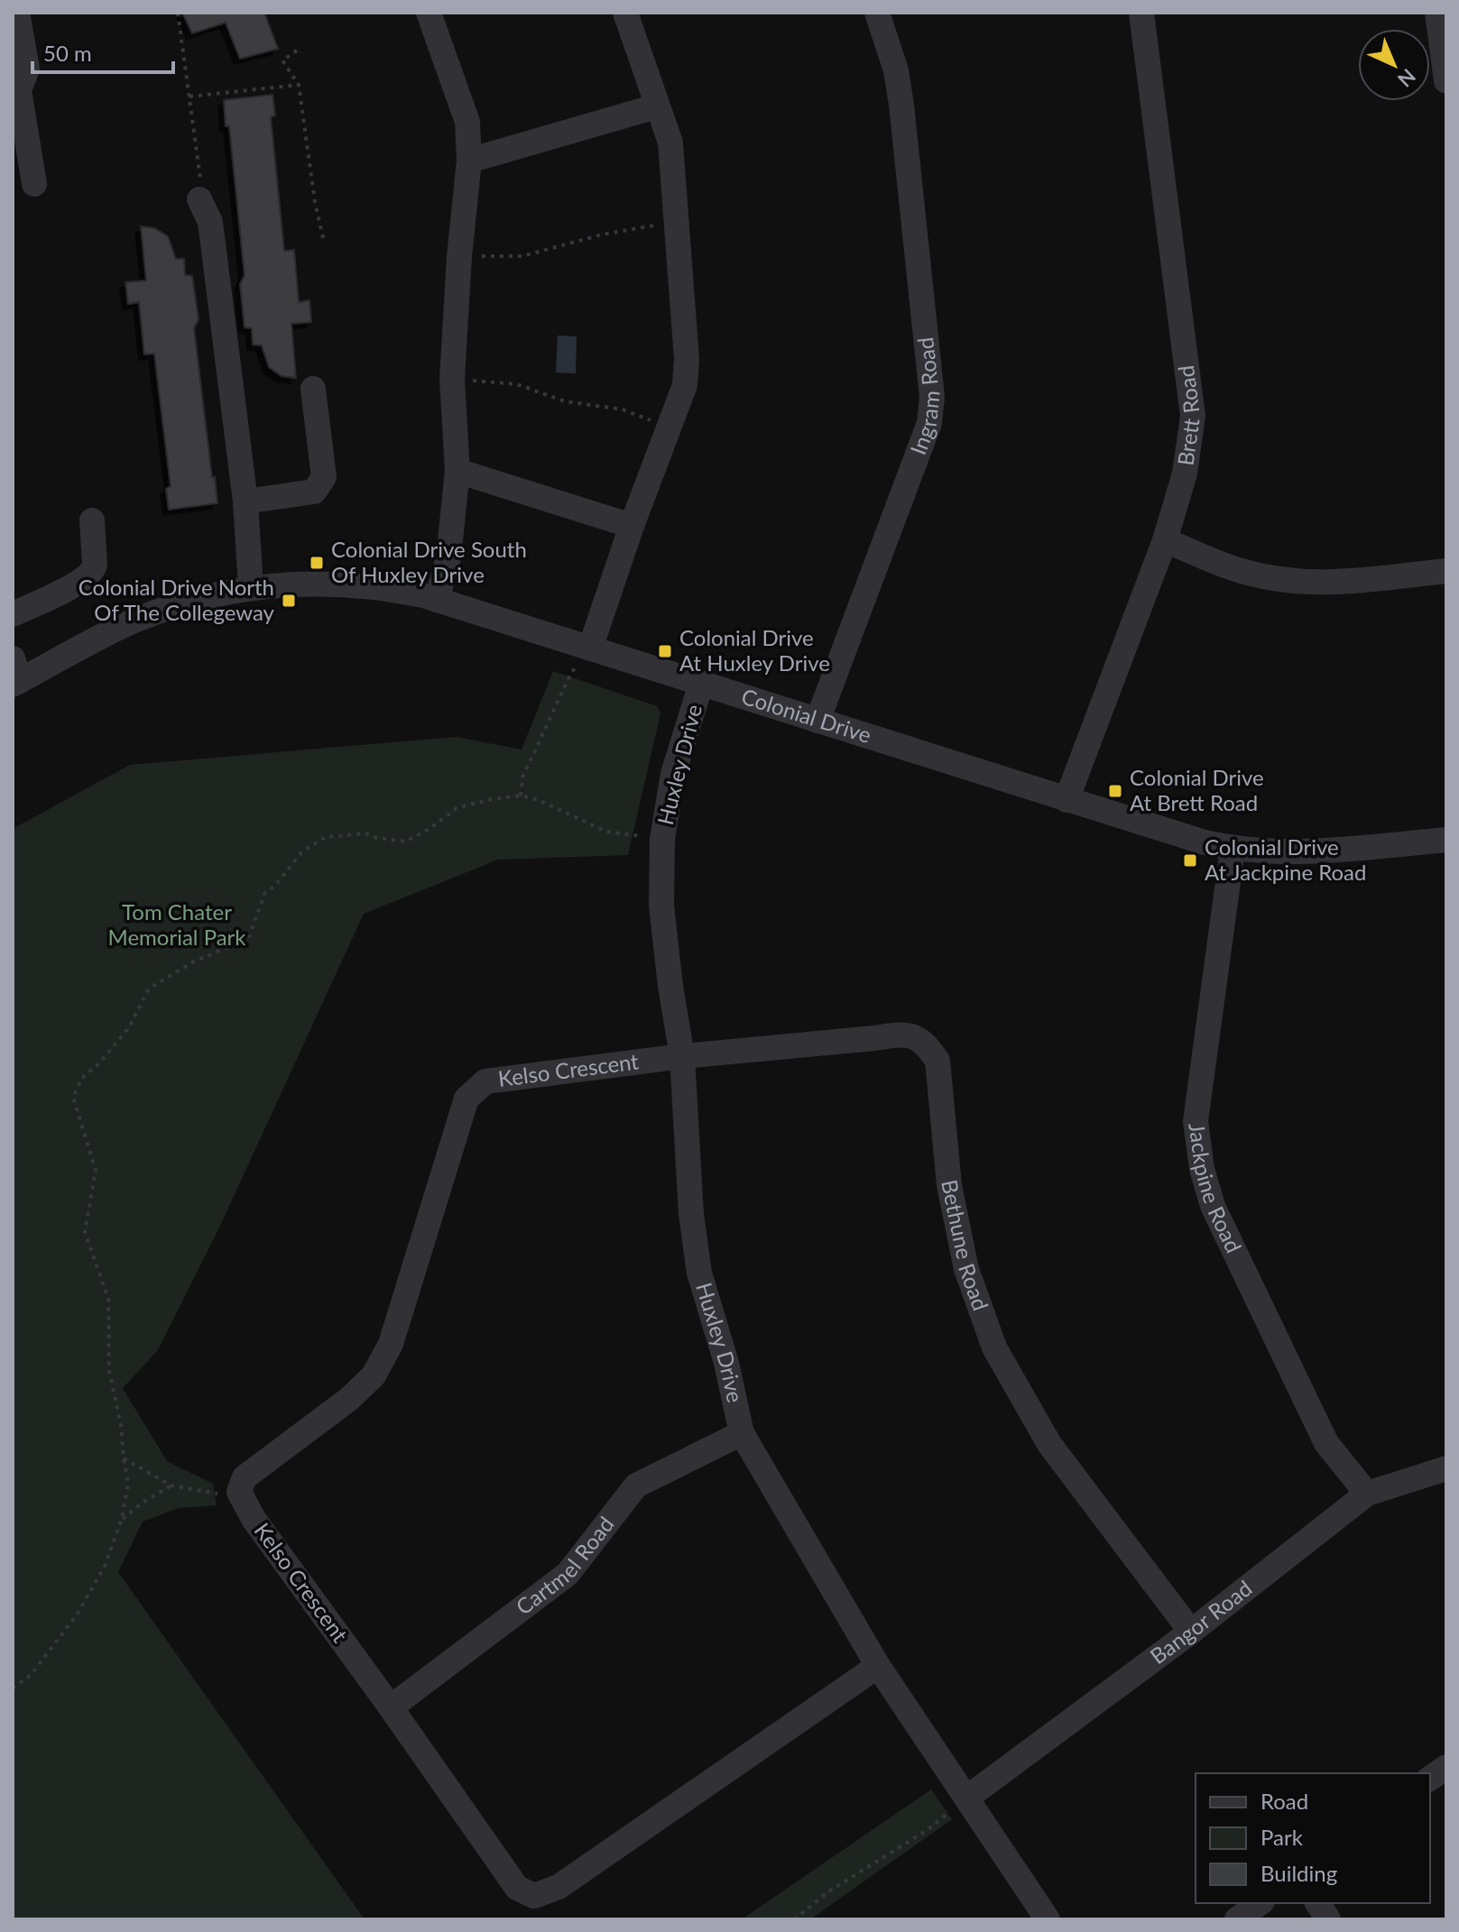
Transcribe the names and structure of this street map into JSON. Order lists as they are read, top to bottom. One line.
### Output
{"streets":{"street":["Ingram Road","Brett Road","Colonial Drive","Huxley Drive","Kelso Crescent","Jackpine Road","Bethune Road","Cartmel Road","Bangor Road"]},"crossings":[["Ingram Road","Colonial Drive"],["Brett Road","Colonial Drive"],["Colonial Drive","Huxley Drive"],["Colonial Drive","Jackpine Road"],["Huxley Drive","Kelso Crescent"],["Huxley Drive","Bethune Road"],["Huxley Drive","Cartmel Road"],["Huxley Drive","Bangor Road"],["Kelso Crescent","Bethune Road"],["Kelso Crescent","Cartmel Road"],["Jackpine Road","Bangor Road"],["Bethune Road","Bangor Road"]],"parks":["Tom Chater Memorial Park"],"places":{"transit":["Colonial Drive South Of Huxley Drive","Colonial Drive North Of The Collegeway","Colonial Drive At Huxley Drive","Colonial Drive At Brett Road","Colonial Drive At Jackpine Road"]},"legend":["Road","Park","Building"],"scale_bar":"50 m","north":"bottom right"}
